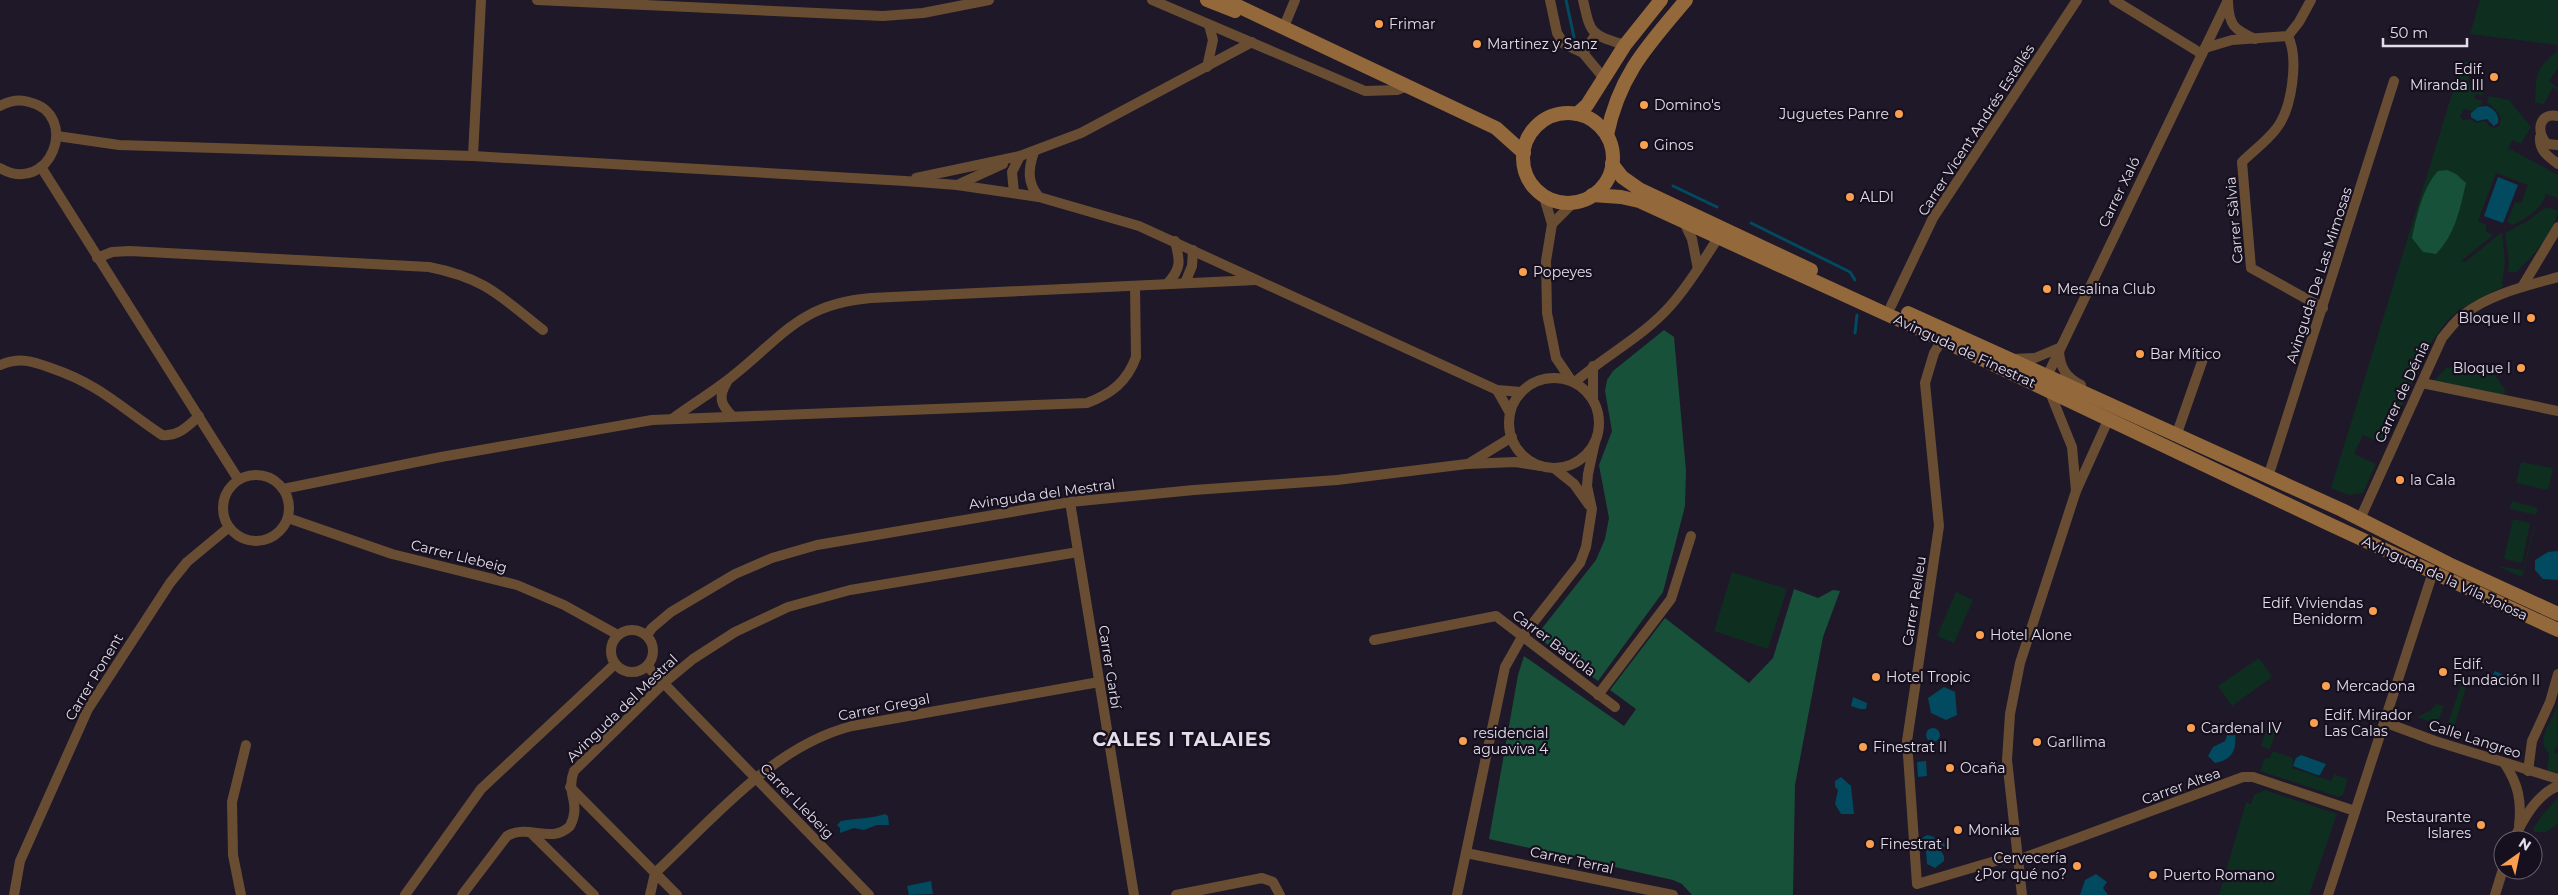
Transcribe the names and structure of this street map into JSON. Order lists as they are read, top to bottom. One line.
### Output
{"streets":{"main road":["Avinguda de Finestrat","Avinguda de la Vila Joiosa"],"street":["Carrer Vicent Andrés Estellés","Carrer Xaló","Carrer Sàlvia","Avinguda De Las Mimosas","Carrer de Dénia","Avinguda del Mestral","Carrer Llebeig","Carrer Relleu","Carrer Badiola","Carrer Garbí","Carrer Ponent","Carrer Gregal","Calle Langreo","Carrer Altea","Carrer Terral"]},"crossings":[["Carrer Vicent Andrés Estellés","Avinguda de Finestrat"],["Carrer Xaló","Avinguda de Finestrat"],["Carrer Sàlvia","Avinguda De Las Mimosas"],["Avinguda De Las Mimosas","Avinguda de Finestrat"],["Avinguda de Finestrat","Avinguda de la Vila Joiosa"],["Avinguda de Finestrat","Carrer Relleu"],["Carrer de Dénia","Avinguda de la Vila Joiosa"],["Avinguda del Mestral","Carrer Llebeig"],["Avinguda del Mestral","Carrer Garbí"],["Carrer Llebeig","Carrer Ponent"],["Carrer Llebeig","Carrer Gregal"],["Carrer Relleu","Carrer Altea"],["Carrer Garbí","Carrer Gregal"]],"districts":["CALES I TALAIES"],"places":["Frimar","Martinez y Sanz","Edif. Miranda III","Domino's","Juguetes Panre","Ginos","ALDI","Popeyes","Mesalina Club","Bloque II","Bar Mítico","Bloque I","la Cala","Edif. Viviendas Benidorm","Hotel Alone","Edif. Fundación II","Hotel Tropic","Mercadona","Edif. Mirador Las Calas","Cardenal IV","residencial aguaviva 4","Garllima","Finestrat II","Ocaña","Restaurante Islares","Monika","Finestrat I","Cervecería ¿Por qué no?","Puerto Romano"],"scale_bar":"50 m","north":"top right"}
